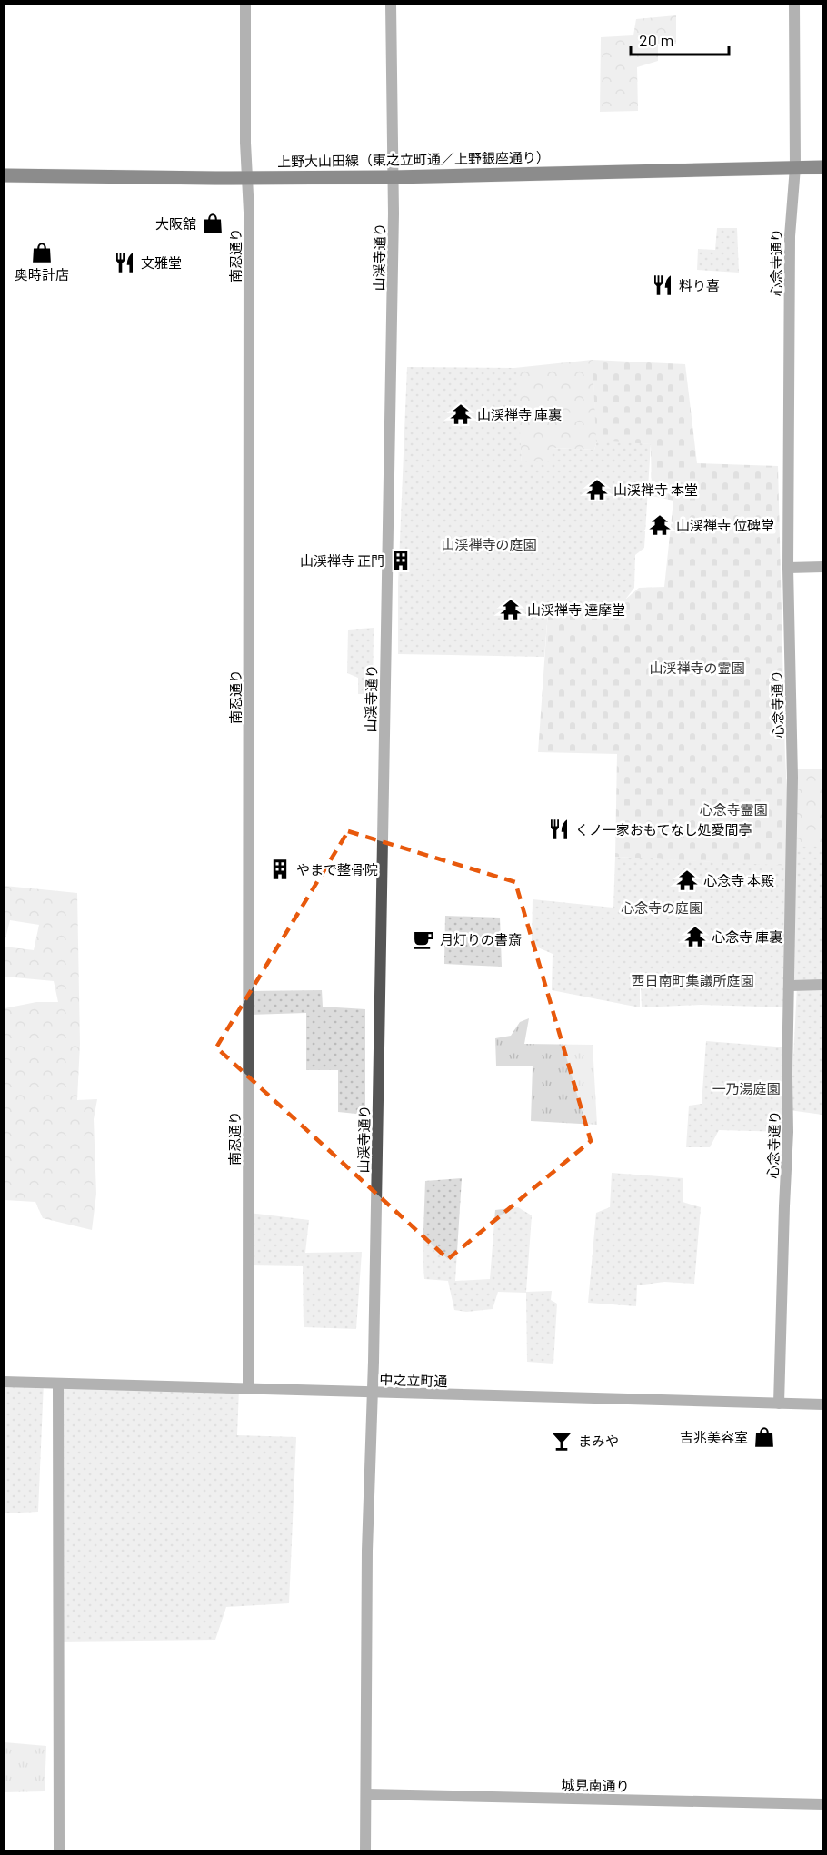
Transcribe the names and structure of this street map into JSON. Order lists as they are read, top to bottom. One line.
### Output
{"streets":{"main road":["上野大山田線（東之立町通／上野銀座通り）"],"street":["南忍通り","山渓寺通り","心念寺通り","中之立町通","城見南通り"]},"crossings":[["上野大山田線（東之立町通／上野銀座通り）","南忍通り"],["上野大山田線（東之立町通／上野銀座通り）","山渓寺通り"],["上野大山田線（東之立町通／上野銀座通り）","心念寺通り"],["南忍通り","中之立町通"],["山渓寺通り","中之立町通"],["山渓寺通り","城見南通り"],["心念寺通り","中之立町通"]],"parks":["山渓禅寺の庭園","山渓禅寺の霊園","心念寺霊園","心念寺の庭園","西日南町集議所庭園","一乃湯庭園"],"places":{"shop":["大阪舘","奥時計店","吉兆美容室"],"restaurant":["文雅堂","料り喜","くノ一家おもてなし処愛間亭"],"temple":["山渓禅寺 庫裏","山渓禅寺 本堂","山渓禅寺 位碑堂","山渓禅寺 達摩堂","心念寺 本殿","心念寺 庫裏"],"building":["山渓禅寺 正門","やまで整骨院"],"cafe":["月灯りの書斎"],"bar":["まみや"]},"scale_bar":"20 m"}
